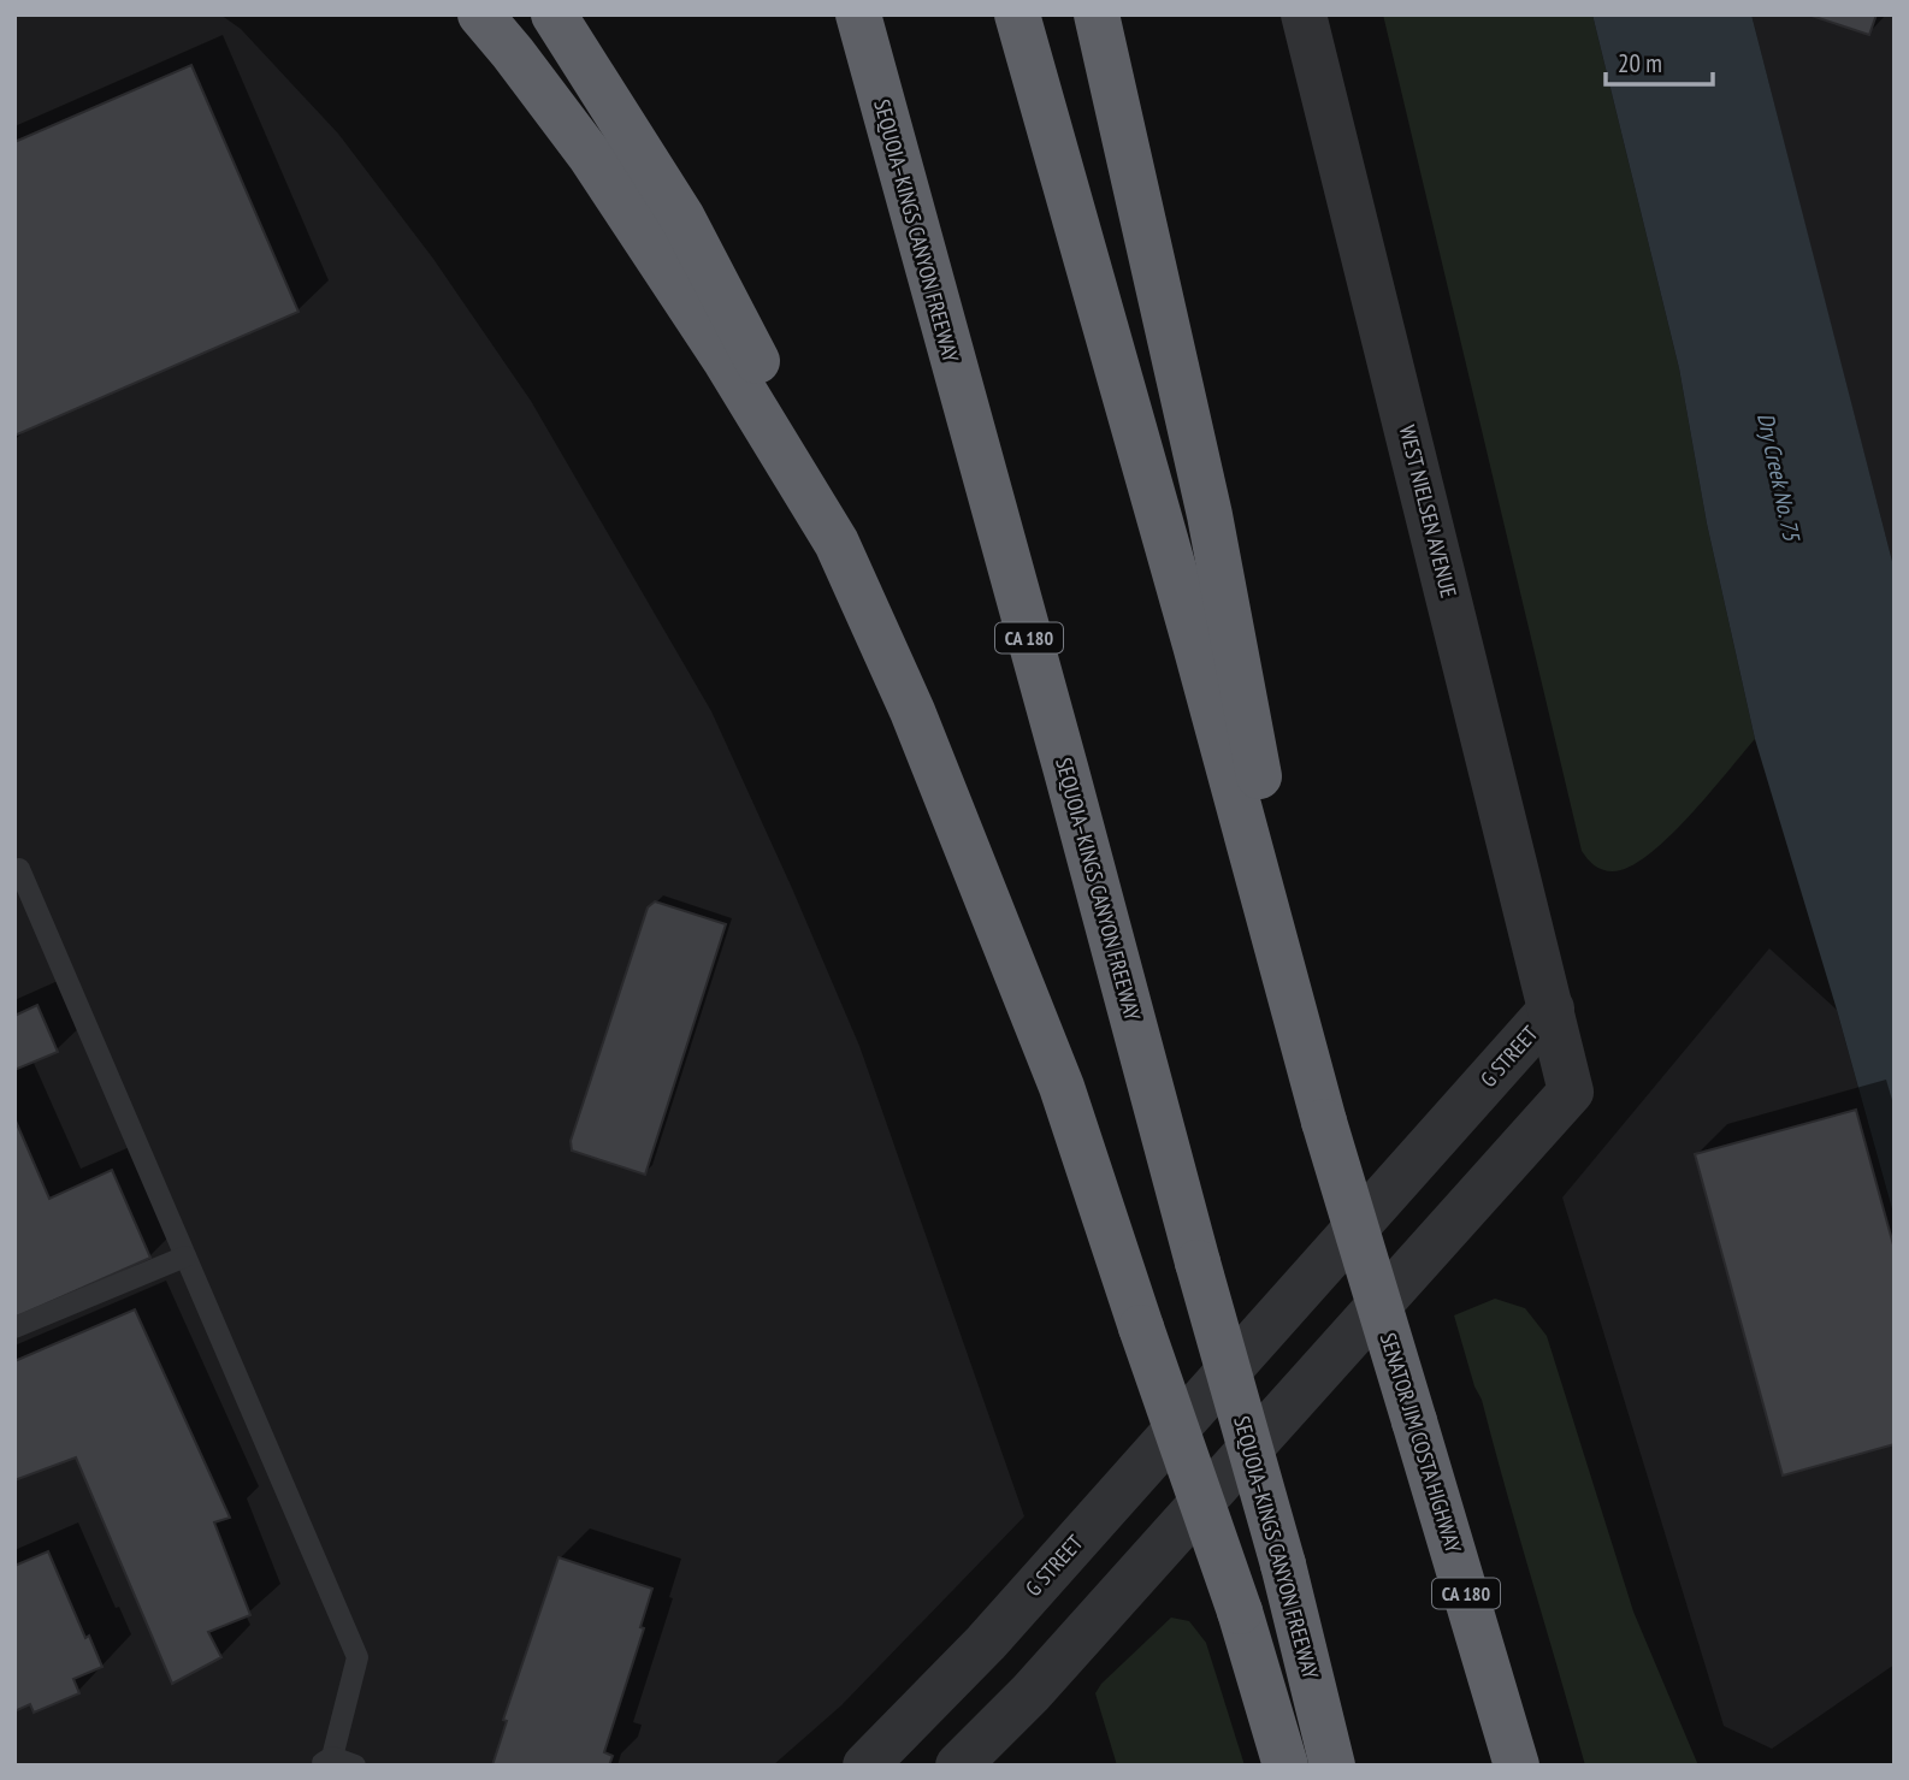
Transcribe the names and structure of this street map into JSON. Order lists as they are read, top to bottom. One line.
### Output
{"streets":{"highway":["SEQUOIA–KINGS CANYON FREEWAY","CA 180","SENATOR JIM COSTA HIGHWAY"],"street":["WEST NIELSEN AVENUE","G STREET"]},"crossings":[["WEST NIELSEN AVENUE","G STREET"],["CA 180","SENATOR JIM COSTA HIGHWAY"]],"water":["Dry Creek No. 75"],"scale_bar":"20 m"}
